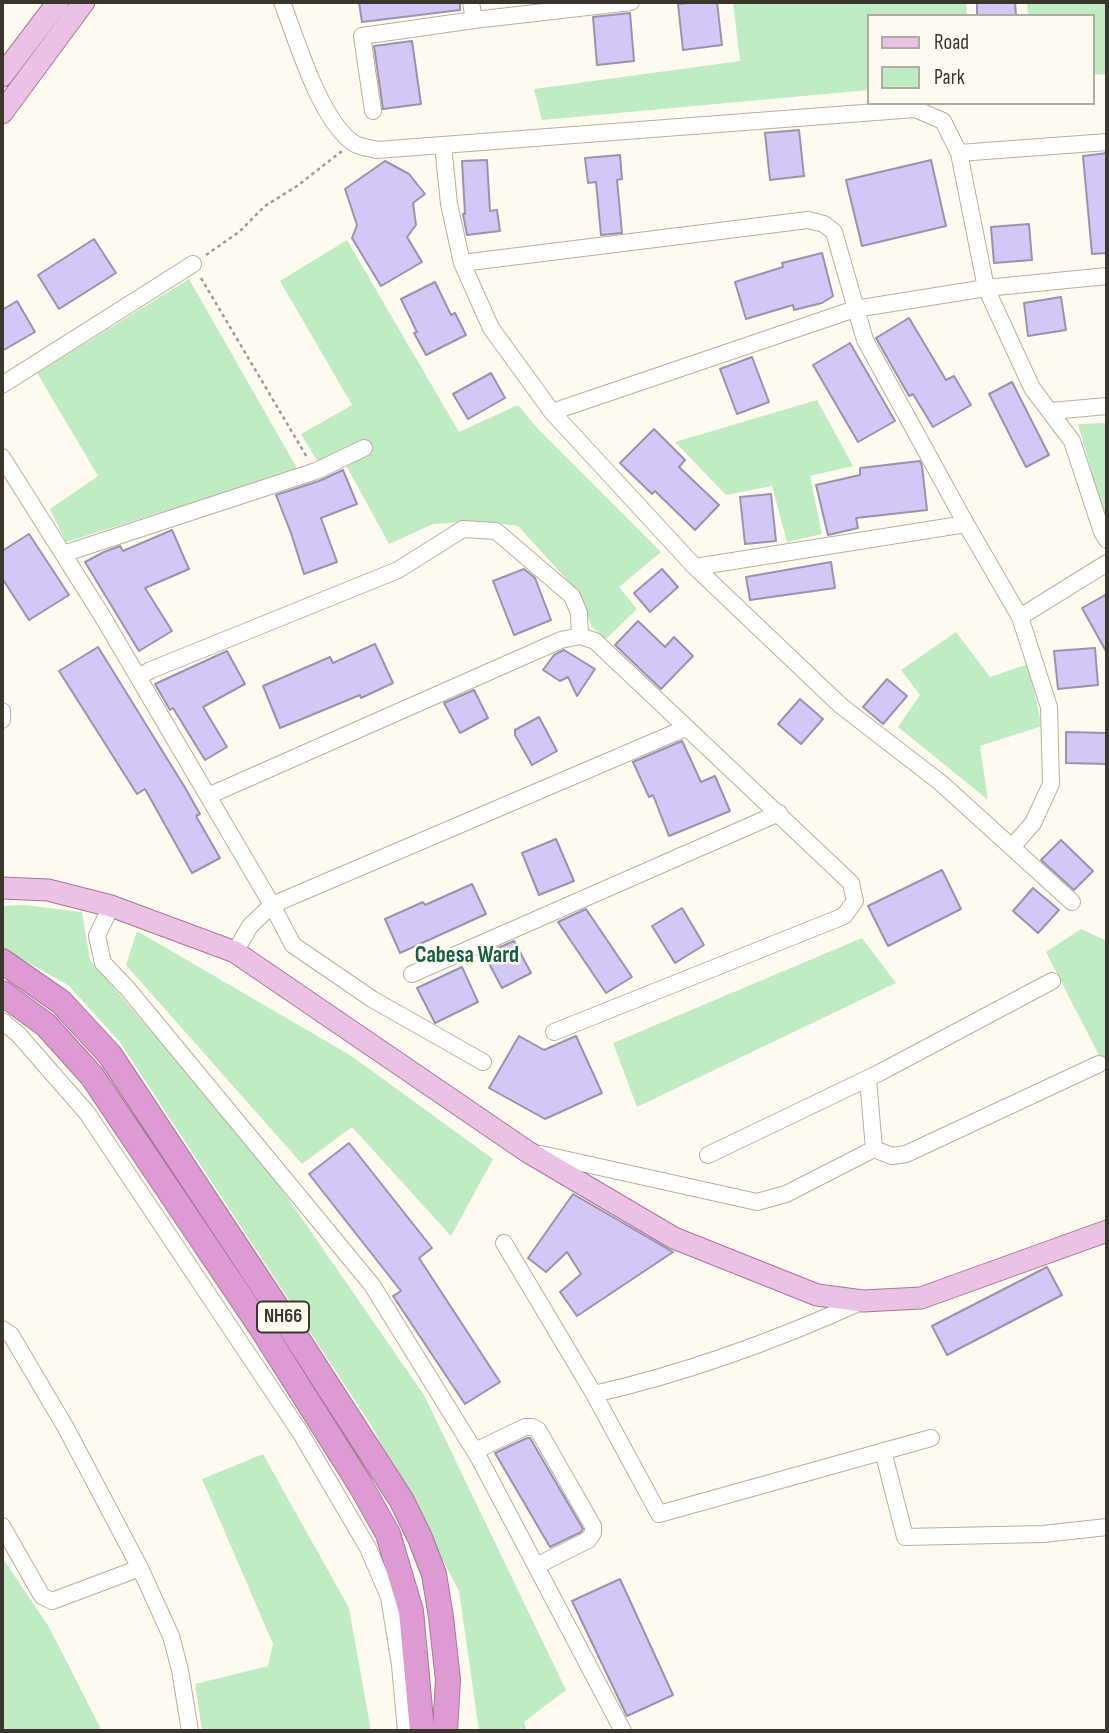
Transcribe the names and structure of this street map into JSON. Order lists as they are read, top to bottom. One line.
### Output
{"streets":{"highway":["NH66"]},"districts":["Cabesa Ward"],"legend":["Road","Park"]}
